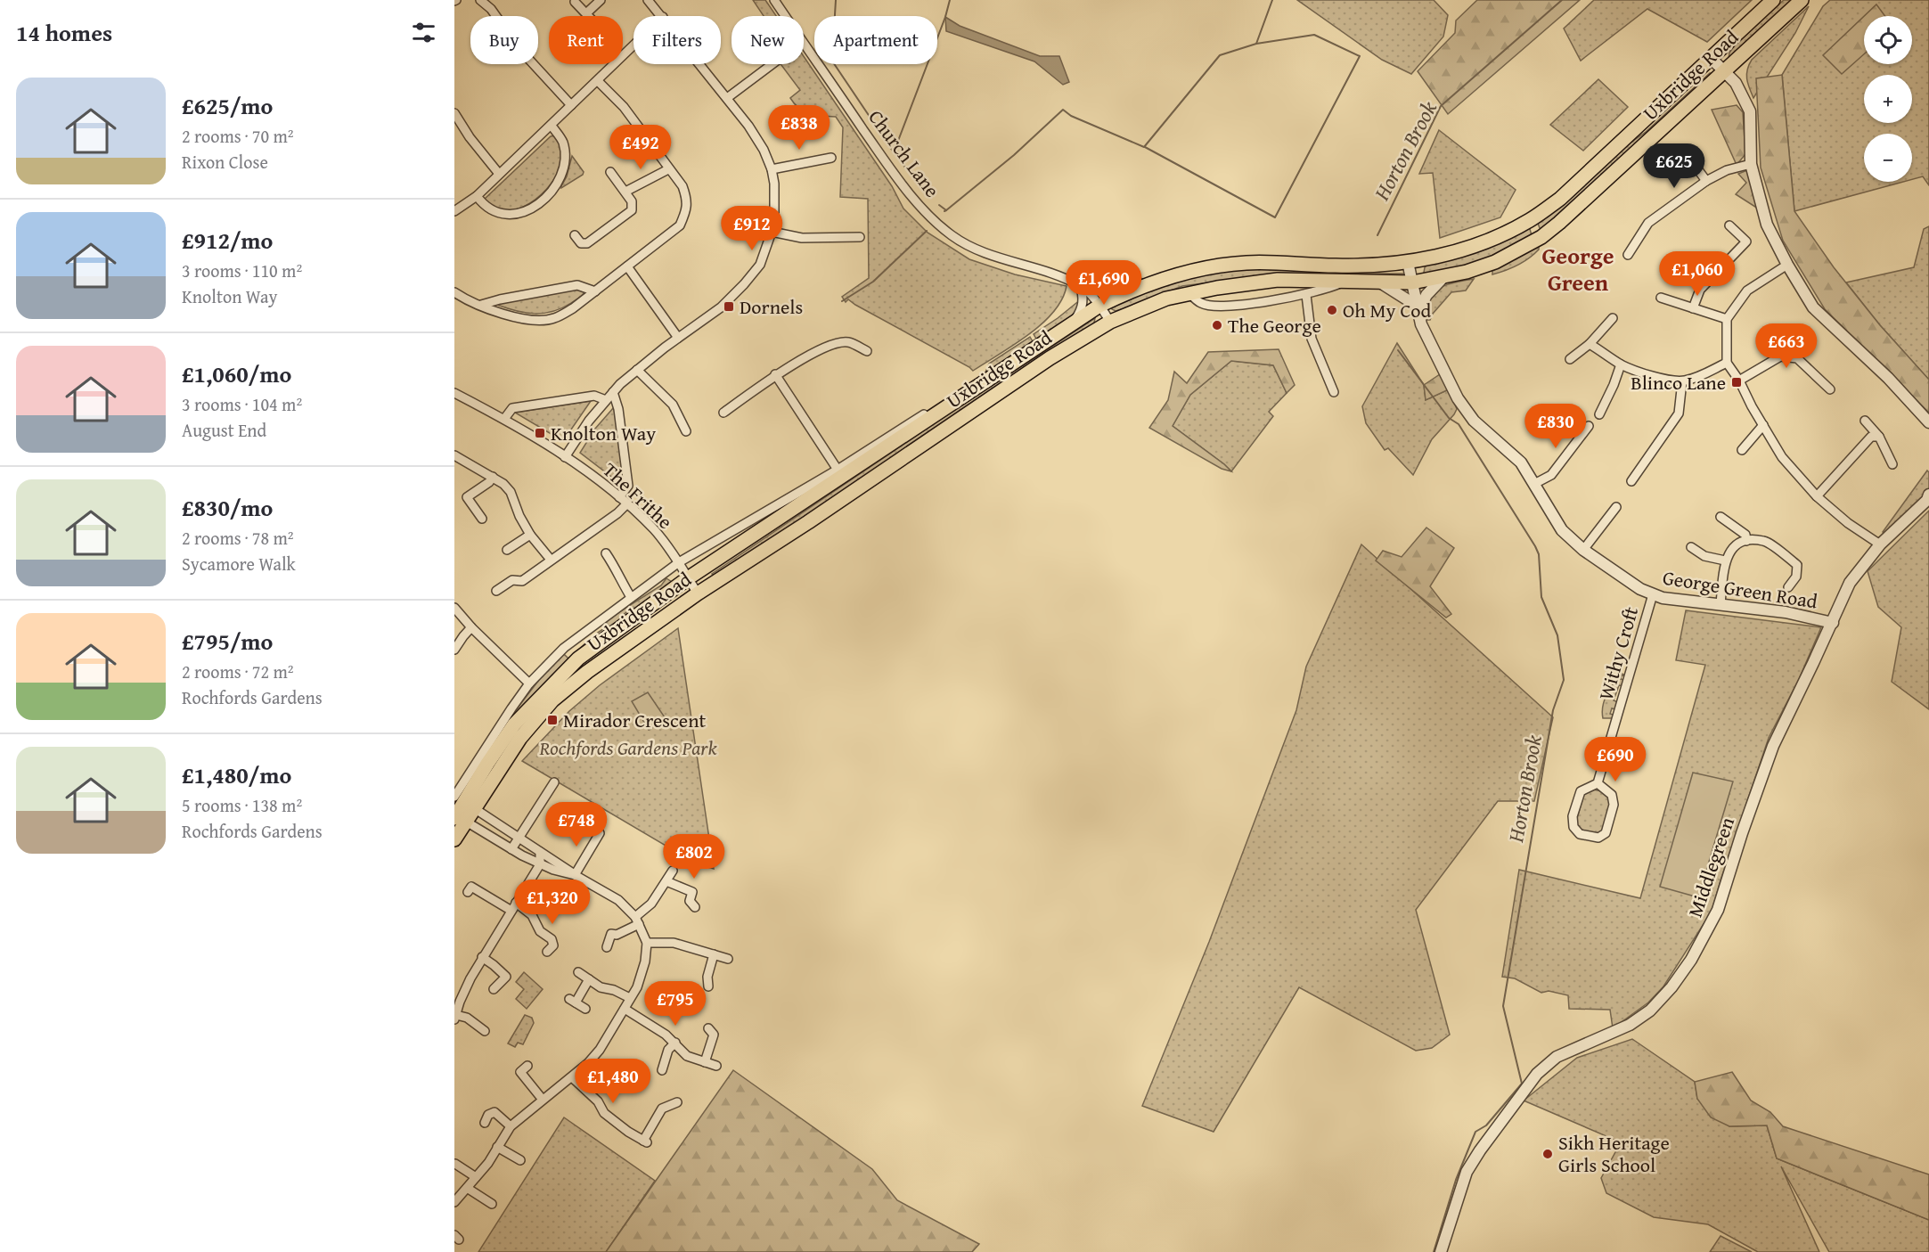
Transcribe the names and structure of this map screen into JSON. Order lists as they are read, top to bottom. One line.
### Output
{"streets":{"main road":["Uxbridge Road"],"street":["Church Lane","The Frithe","George Green Road","Withy Croft","Middlegreen"]},"crossings":[["Uxbridge Road","Church Lane"],["Uxbridge Road","The Frithe"],["Uxbridge Road","George Green Road"],["George Green Road","Withy Croft"],["George Green Road","Middlegreen"]],"districts":["George Green"],"water":["Horton Brook"],"parks":["Rochfords Gardens Park"],"places":{"transit":["Dornels","Blinco Lane","Knolton Way","Mirador Crescent"],"other":["Oh My Cod","The George","Sikh Heritage Girls School"]},"page":{"heading":"14 homes","map_buttons":["+","−"],"chip":["Buy","Rent","Filters","New","Apartment"],"list":[{"name":"£625/mo","note":"2 rooms · 70 m² · Rixon Close"},{"name":"£912/mo","note":"3 rooms · 110 m² · Knolton Way"},{"name":"£1,060/mo","note":"3 rooms · 104 m² · August End"},{"name":"£830/mo","note":"2 rooms · 78 m² · Sycamore Walk"},{"name":"£795/mo","note":"2 rooms · 72 m² · Rochfords Gardens"},{"name":"£1,480/mo","note":"5 rooms · 138 m² · Rochfords Gardens"}],"price":["£838","£492","£625","£912","£1,060","£1,690","£663","£830","£690","£748","£802","£1,320","£795","£1,480"]}}
